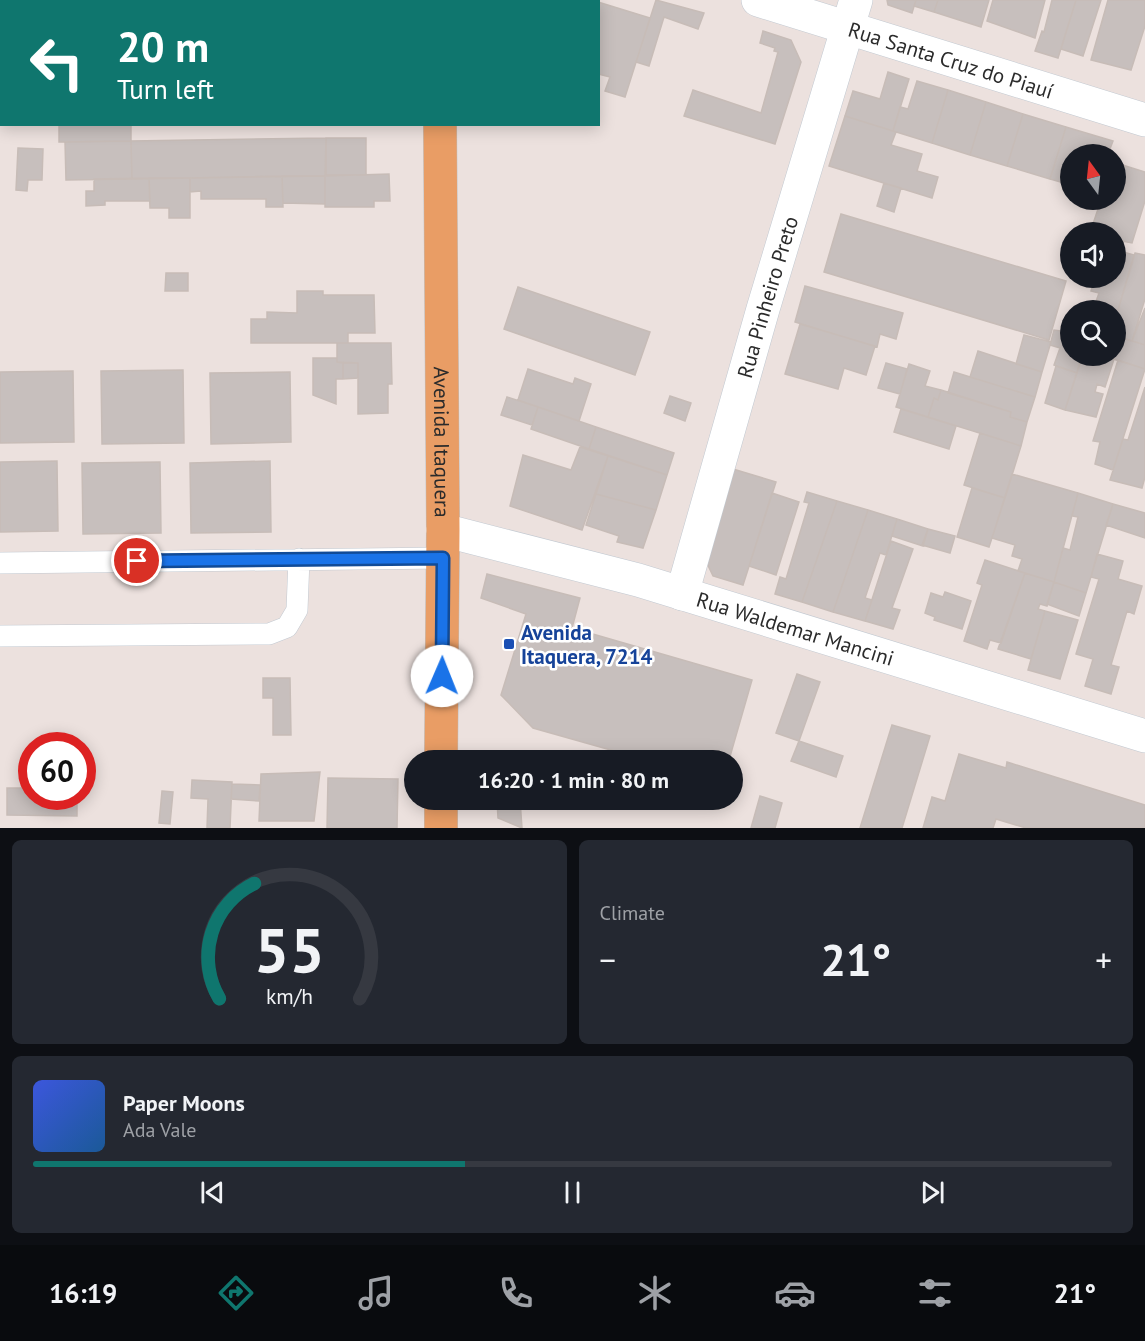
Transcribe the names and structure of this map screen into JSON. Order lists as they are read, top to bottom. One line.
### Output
{"streets":{"main road":["Avenida Itaquera"],"street":["Rua Santa Cruz do Piauí","Rua Pinheiro Preto","Rua Waldemar Mancini"]},"crossings":[["Rua Santa Cruz do Piauí","Rua Pinheiro Preto"],["Rua Pinheiro Preto","Rua Waldemar Mancini"],["Avenida Itaquera","Rua Waldemar Mancini"]],"places":{"transit":["Avenida Itaquera, 7214"]},"north":"top","page":{"turn":["20 m","Turn left"],"limit":"60","trip":"16:20 · 1 min · 80 m","tile":"Climate","heat":["−","21°","+"],"song":["Paper Moons","Ada Vale"],"tabs":["16:19","21°"],"gauge":["55","km/h"]}}
